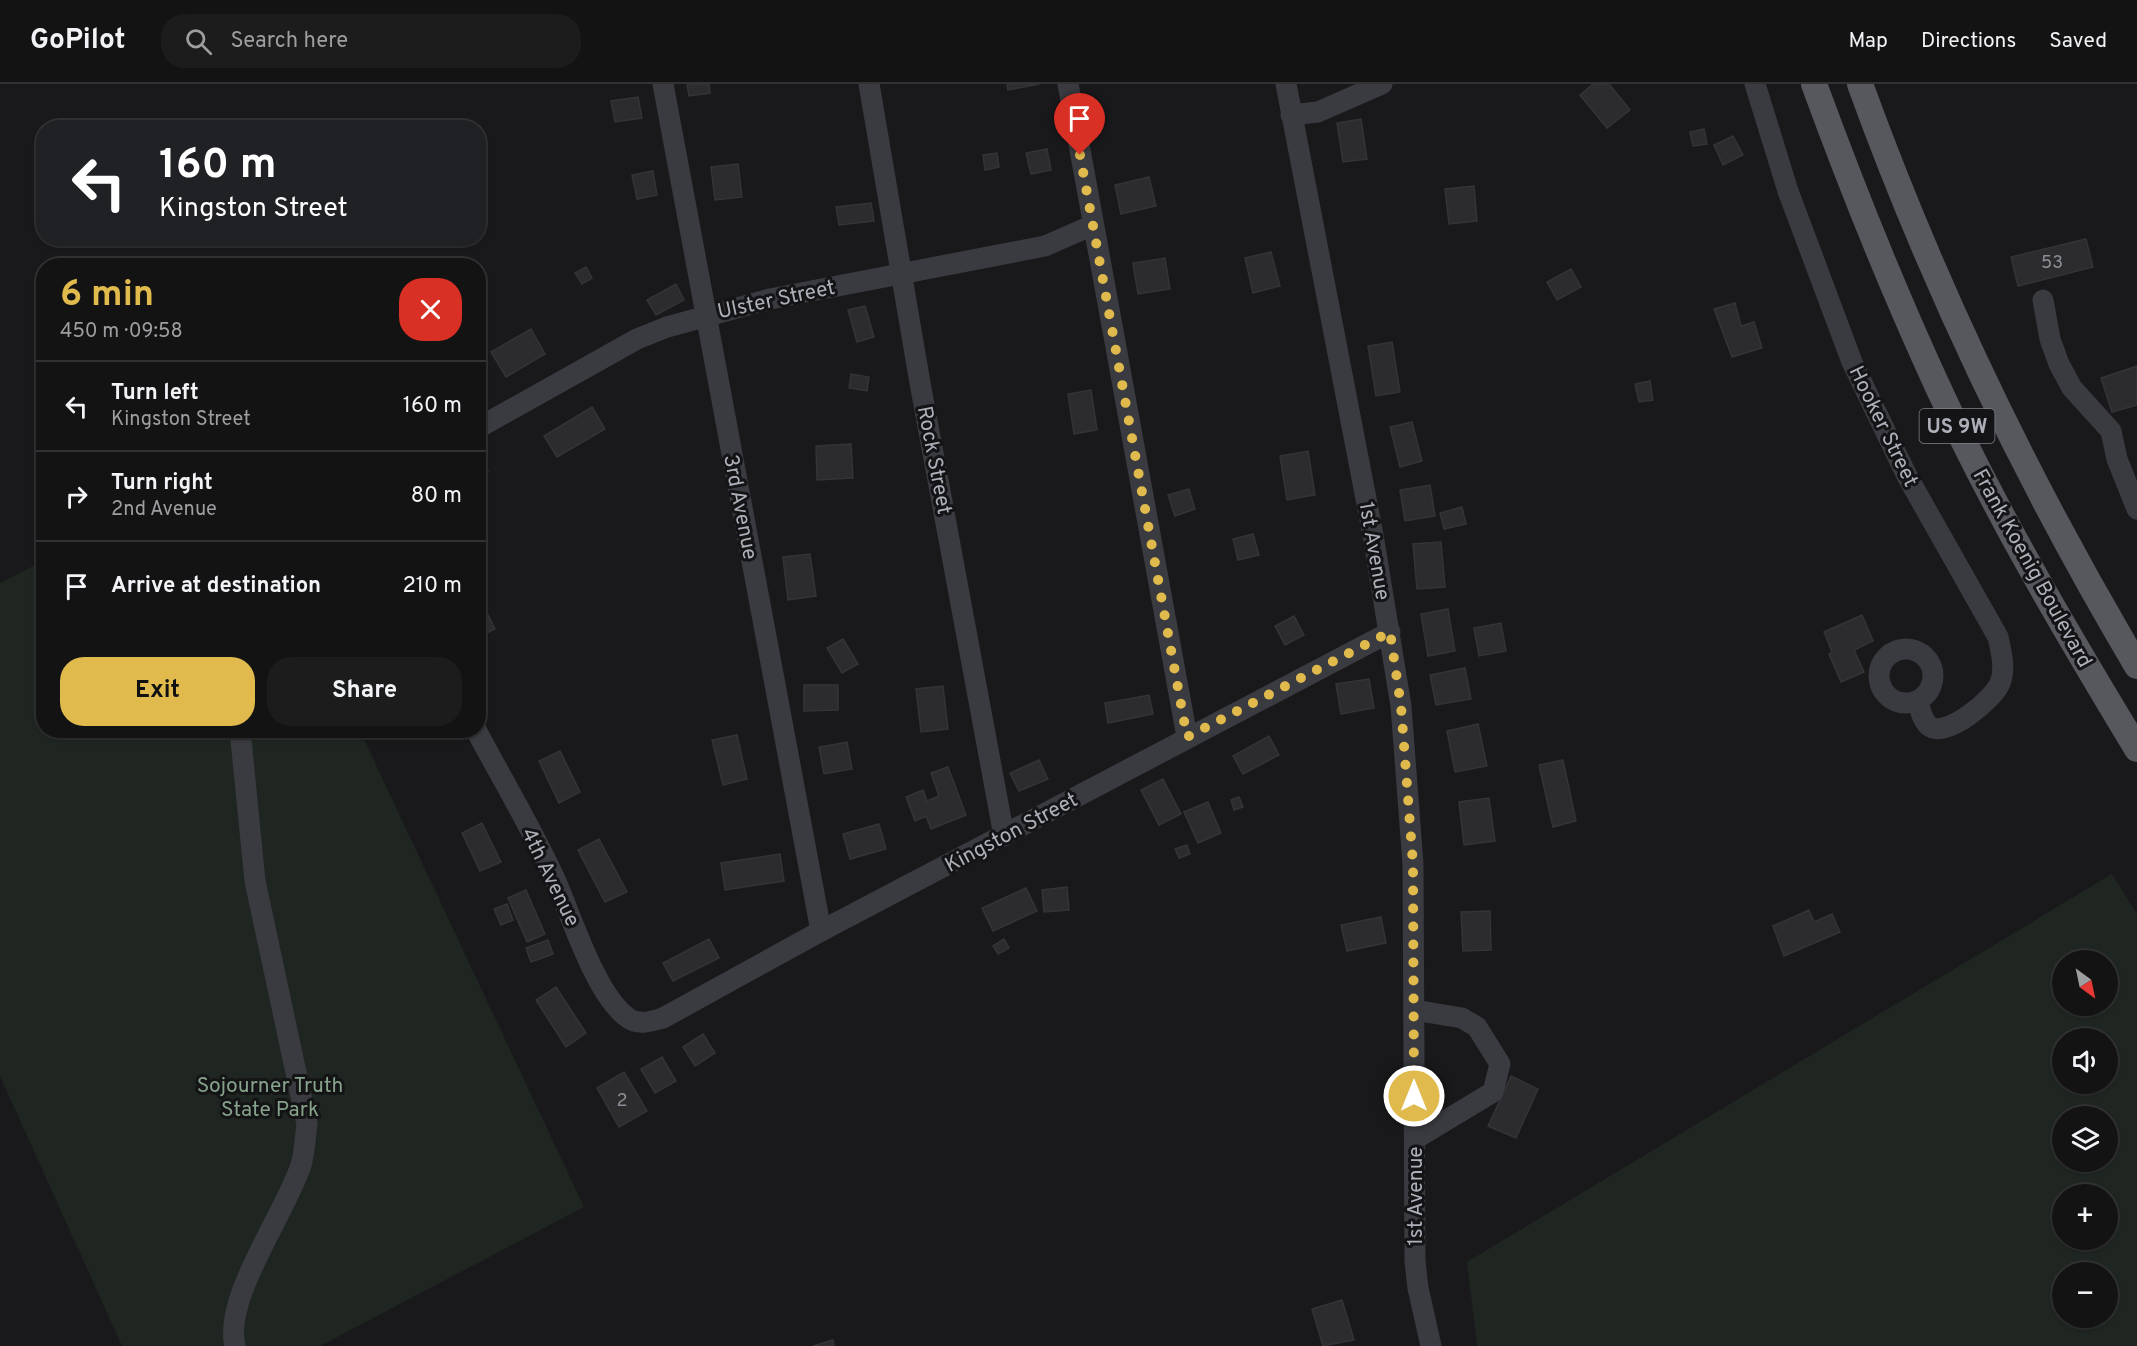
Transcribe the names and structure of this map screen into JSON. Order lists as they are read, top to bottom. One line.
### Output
{"streets":{"main road":["US 9W","Frank Koenig Boulevard"],"street":["Ulster Street","Hooker Street","Rock Street","3rd Avenue","1st Avenue","Kingston Street","4th Avenue"]},"crossings":[["Ulster Street","Rock Street"],["Ulster Street","3rd Avenue"],["Rock Street","Kingston Street"],["3rd Avenue","Kingston Street"],["1st Avenue","Kingston Street"],["Kingston Street","4th Avenue"]],"parks":["Sojourner Truth State Park"],"house_numbers":["53","2"],"north":"bottom right","page":{"header":"GoPilot","search":"Search here","nav":["Map","Directions","Saved"],"turn":["160 m","Kingston Street"],"heading":["6 min","450 m · 09:58"],"list":[{"name":"Turn left","note":"Kingston Street","value":"160 m"},{"name":"Turn right","note":"2nd Avenue","value":"80 m"},{"name":"Arrive at destination","value":"210 m"}],"buttons":["Exit","Share"],"map_buttons":["+","−"]}}
